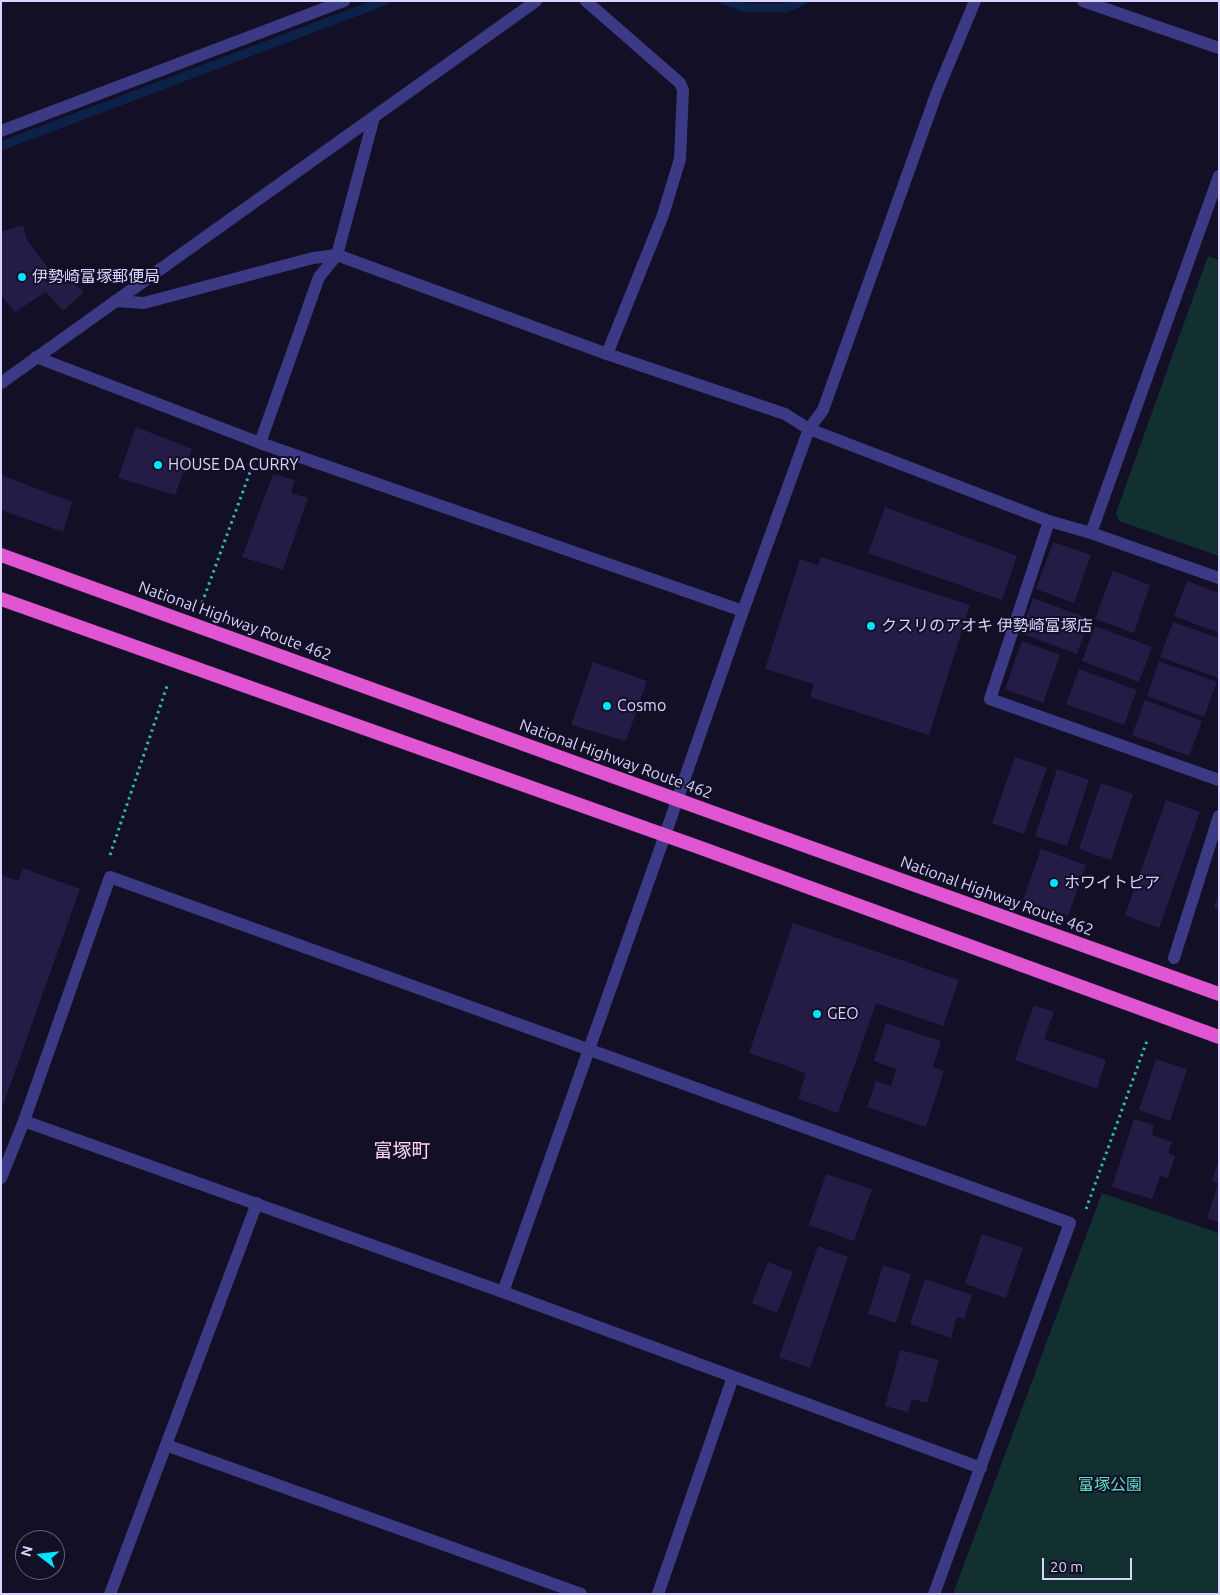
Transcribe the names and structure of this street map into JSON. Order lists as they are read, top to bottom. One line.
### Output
{"streets":{"highway":["National Highway Route 462"]},"districts":["富塚町"],"parks":["富塚公園"],"places":["伊勢崎富塚郵便局","HOUSE DA CURRY","クスリのアオキ 伊勢崎富塚店","Cosmo","ホワイトピア","GEO"],"scale_bar":"20 m","north":"left"}
